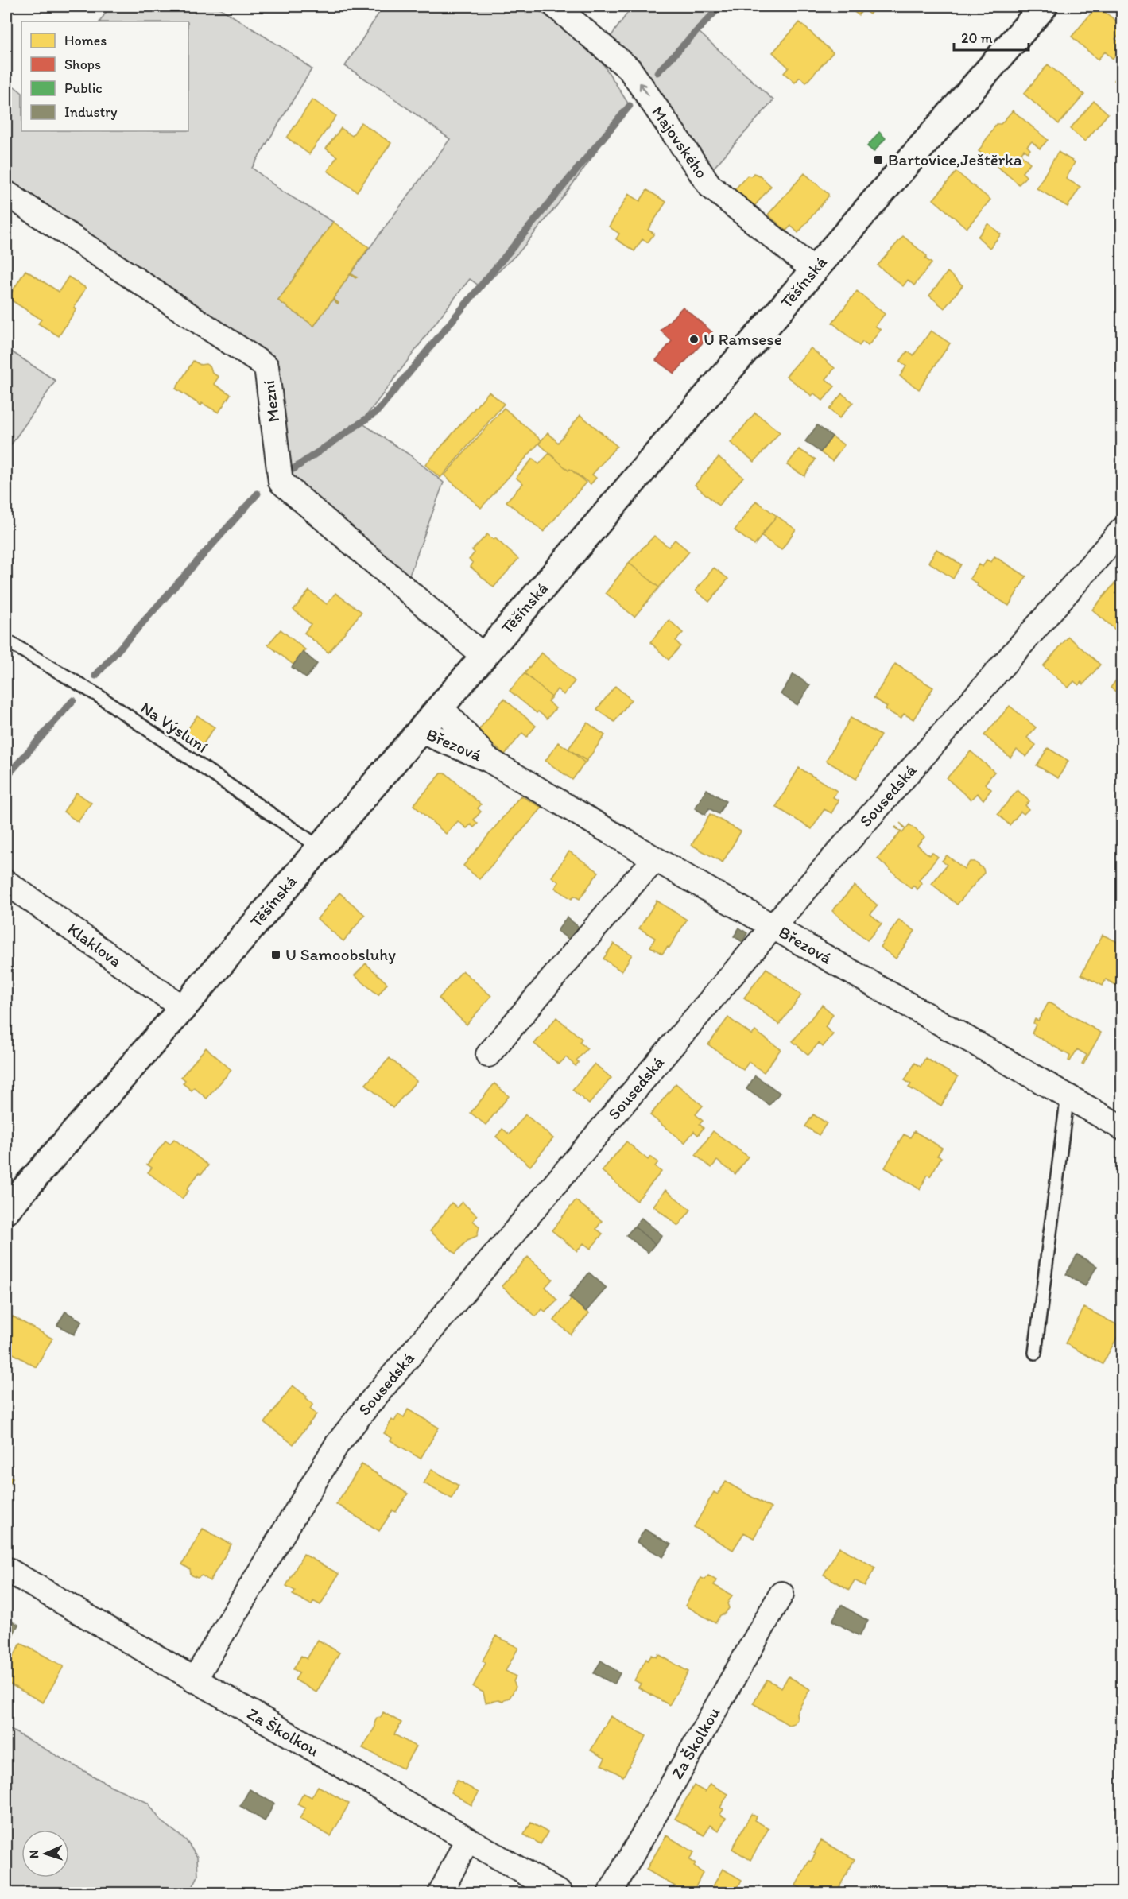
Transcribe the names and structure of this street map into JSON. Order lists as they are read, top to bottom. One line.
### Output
{"streets":{"main road":["Těšínská"],"street":["Majovského","Mezní","Březová","Sousedská","Klaklova","Za Školkou"],"lane":["Na Výsluní"]},"crossings":[["Majovského","Těšínská"],["Těšínská","Mezní"],["Těšínská","Na Výsluní"],["Těšínská","Březová"],["Těšínská","Klaklova"],["Březová","Sousedská"],["Sousedská","Za Školkou"]],"one_way":["Majovského"],"places":{"transit":["Bartovice,Ještěrka","U Samoobsluhy"],"other":["U Ramsese"]},"legend":["Homes","Shops","Public","Industry"],"scale_bar":"20 m","north":"left"}
